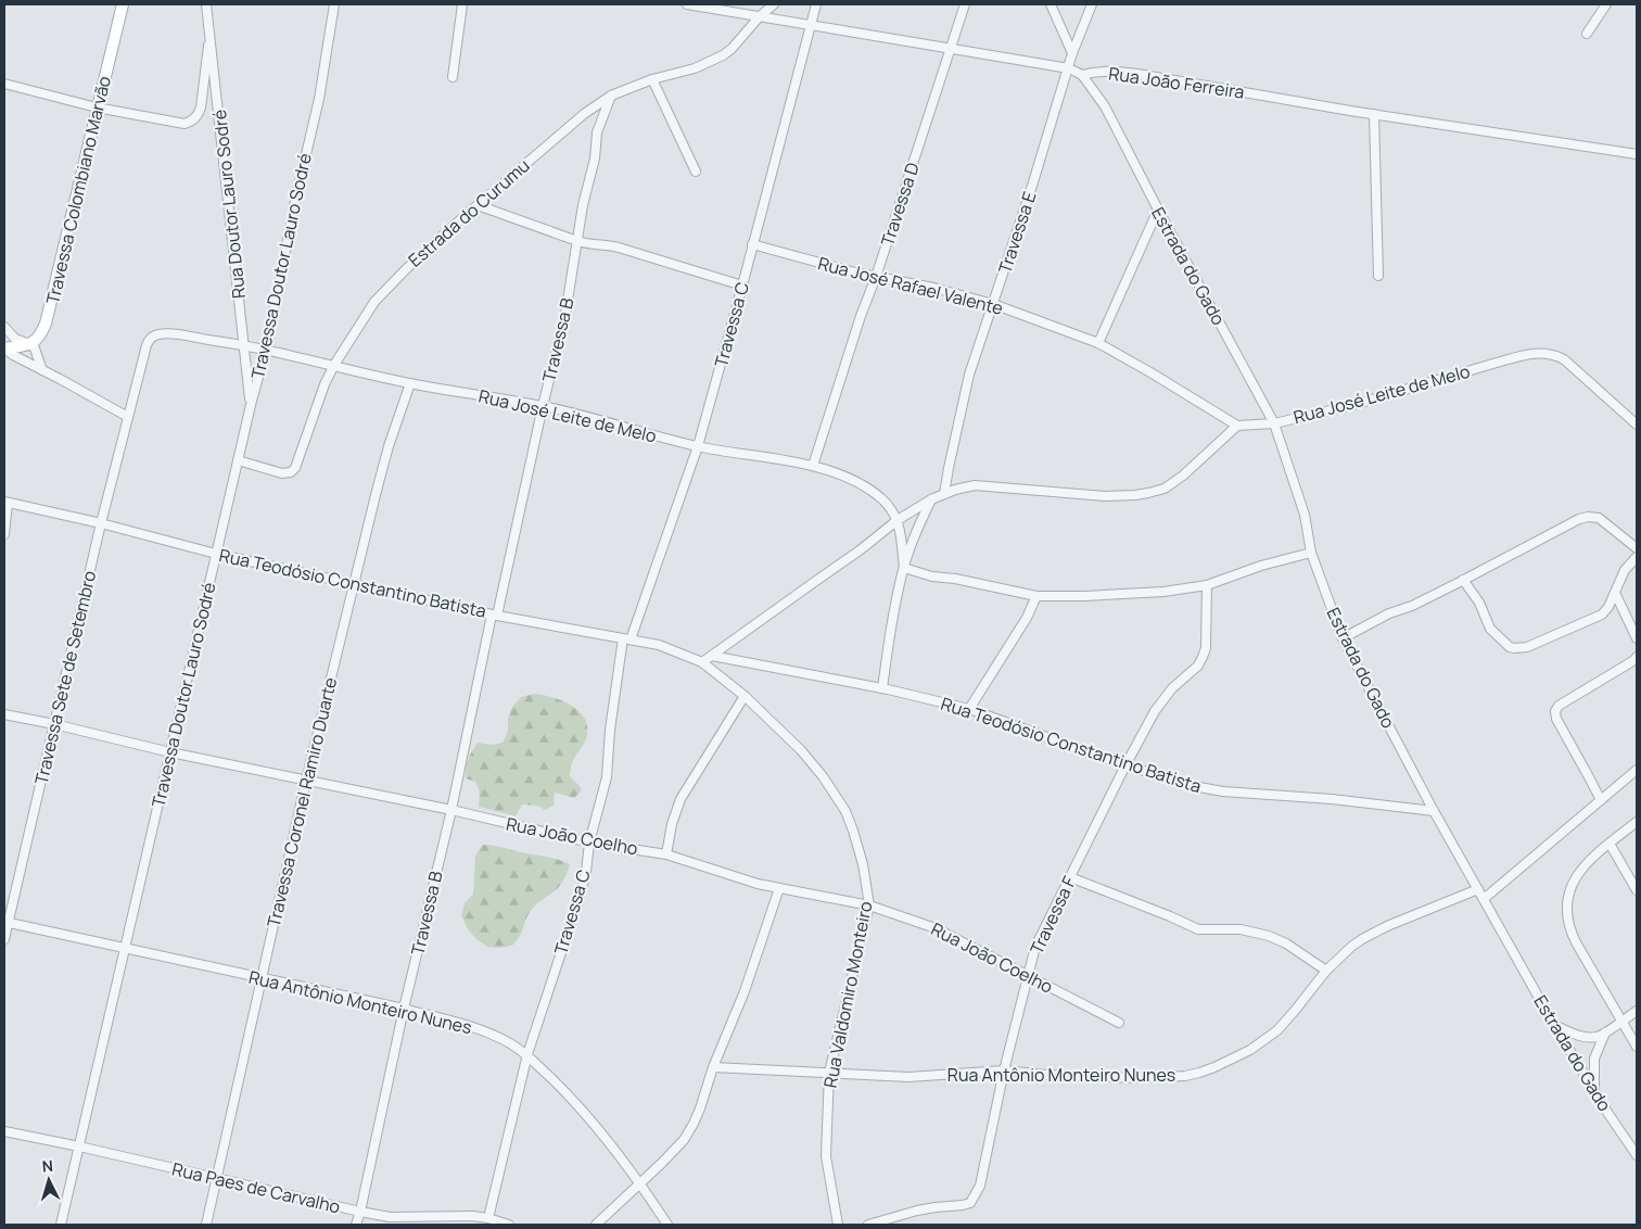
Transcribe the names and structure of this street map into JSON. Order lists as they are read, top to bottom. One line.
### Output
{"streets":{"main road":["Travessa Colombiano Marvão"],"street":["Rua João Ferreira","Rua Doutor Lauro Sodré","Travessa D","Estrada do Curumu","Travessa E","Travessa Doutor Lauro Sodré","Estrada do Gado","Rua José Rafael Valente","Travessa C","Travessa B","Rua José Leite de Melo","Rua Teodósio Constantino Batista","Travessa Sete de Setembro","Travessa Coronel Ramiro Duarte","Rua João Coelho","Travessa F","Rua Valdomiro Monteiro","Rua Antônio Monteiro Nunes","Rua Paes de Carvalho"]},"crossings":[["Rua João Ferreira","Estrada do Gado"],["Rua Doutor Lauro Sodré","Travessa Doutor Lauro Sodré"],["Rua Doutor Lauro Sodré","Rua José Leite de Melo"],["Travessa D","Rua José Rafael Valente"],["Travessa D","Rua José Leite de Melo"],["Estrada do Curumu","Travessa Doutor Lauro Sodré"],["Estrada do Curumu","Travessa B"],["Estrada do Curumu","Rua José Leite de Melo"],["Travessa E","Rua José Rafael Valente"],["Travessa Doutor Lauro Sodré","Rua José Leite de Melo"],["Travessa Doutor Lauro Sodré","Rua Teodósio Constantino Batista"],["Travessa Doutor Lauro Sodré","Rua João Coelho"],["Travessa Doutor Lauro Sodré","Rua Antônio Monteiro Nunes"],["Travessa Doutor Lauro Sodré","Rua Paes de Carvalho"],["Estrada do Gado","Rua José Leite de Melo"],["Estrada do Gado","Rua Teodósio Constantino Batista"],["Estrada do Gado","Rua Antônio Monteiro Nunes"],["Rua José Rafael Valente","Travessa C"],["Rua José Rafael Valente","Rua José Leite de Melo"],["Travessa C","Rua José Leite de Melo"],["Travessa C","Rua Teodósio Constantino Batista"],["Travessa C","Rua João Coelho"],["Travessa C","Rua Antônio Monteiro Nunes"],["Travessa C","Rua Paes de Carvalho"],["Travessa B","Rua José Leite de Melo"],["Travessa B","Rua Teodósio Constantino Batista"],["Travessa B","Rua João Coelho"],["Travessa B","Rua Antônio Monteiro Nunes"],["Travessa B","Rua Paes de Carvalho"],["Rua José Leite de Melo","Travessa Sete de Setembro"],["Rua José Leite de Melo","Travessa Coronel Ramiro Duarte"],["Rua Teodósio Constantino Batista","Travessa Sete de Setembro"],["Rua Teodósio Constantino Batista","Travessa Coronel Ramiro Duarte"],["Rua Teodósio Constantino Batista","Travessa F"],["Rua Teodósio Constantino Batista","Rua Valdomiro Monteiro"],["Travessa Sete de Setembro","Rua João Coelho"],["Travessa Sete de Setembro","Rua Antônio Monteiro Nunes"],["Travessa Coronel Ramiro Duarte","Rua João Coelho"],["Travessa Coronel Ramiro Duarte","Rua Antônio Monteiro Nunes"],["Travessa Coronel Ramiro Duarte","Rua Paes de Carvalho"],["Rua João Coelho","Travessa F"],["Rua João Coelho","Rua Valdomiro Monteiro"],["Travessa F","Rua Antônio Monteiro Nunes"],["Rua Valdomiro Monteiro","Rua Antônio Monteiro Nunes"]],"north":"top"}
